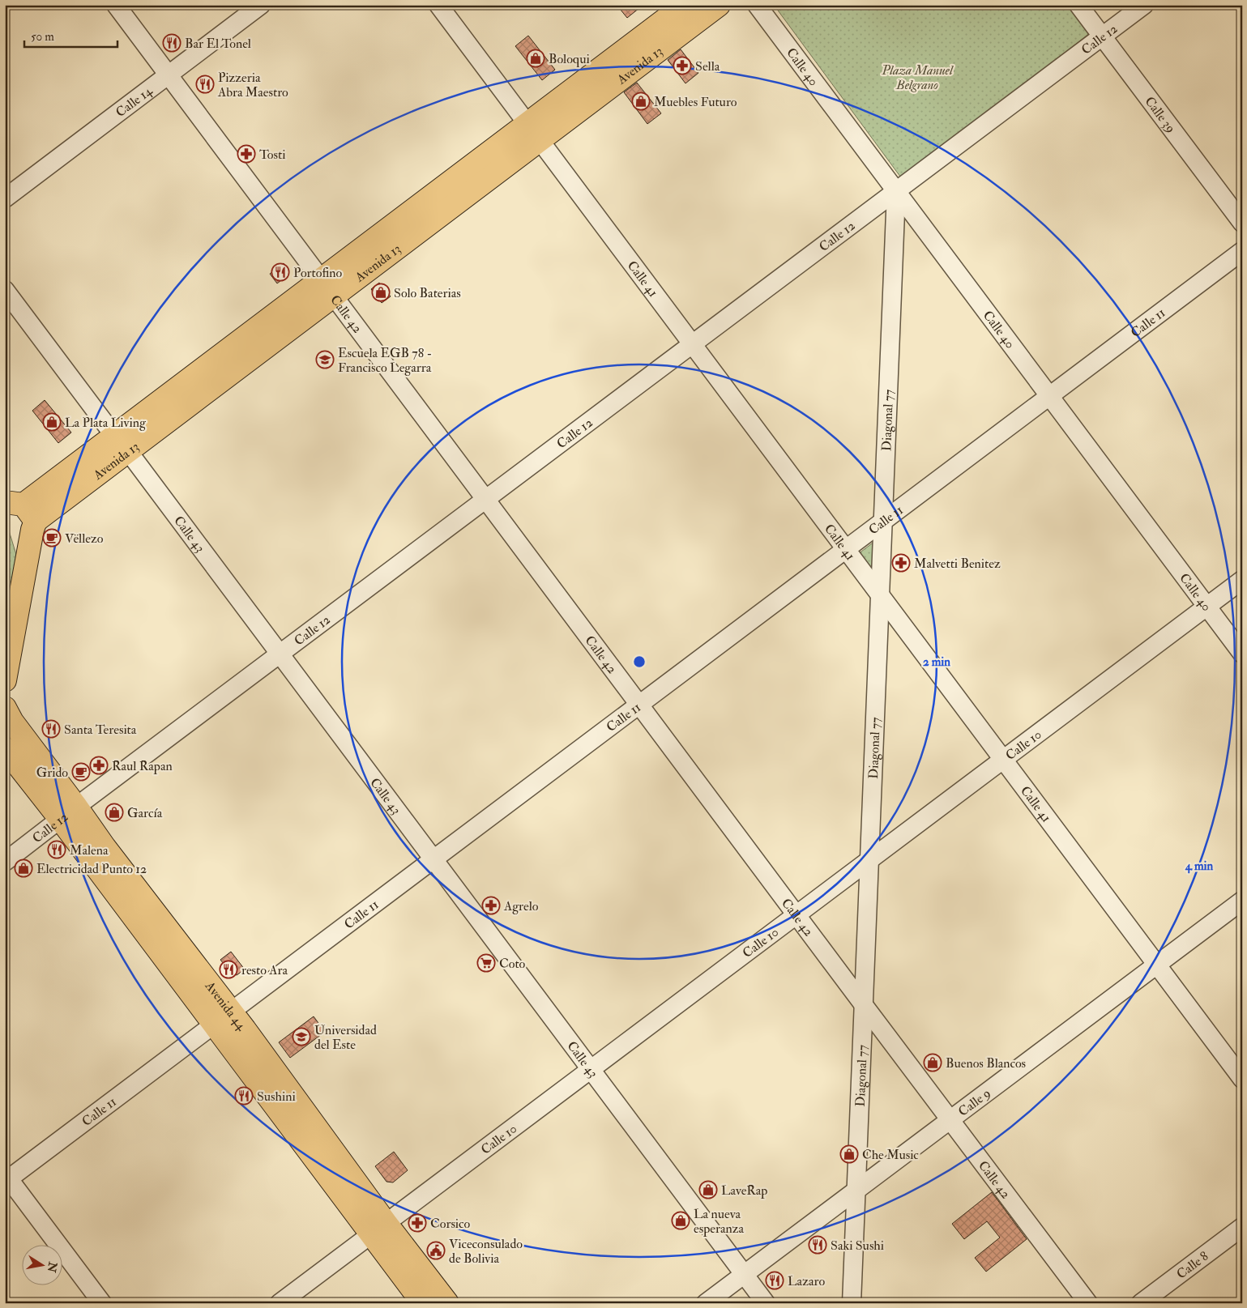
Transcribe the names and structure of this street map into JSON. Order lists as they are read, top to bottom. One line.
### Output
{"streets":{"main road":["Avenida 13","Avenida 44"],"street":["Calle 12","Calle 40","Calle 14","Calle 39","Calle 41","Calle 42","Calle 11","Diagonal 77","Calle 43","Calle 10","Calle 9","Calle 8"]},"crossings":[["Calle 12","Calle 40"],["Calle 12","Calle 39"],["Calle 12","Calle 41"],["Calle 12","Calle 42"],["Calle 12","Diagonal 77"],["Calle 12","Calle 43"],["Calle 12","Avenida 44"],["Avenida 13","Calle 41"],["Avenida 13","Calle 42"],["Avenida 13","Calle 43"],["Calle 40","Calle 11"],["Calle 40","Diagonal 77"],["Calle 40","Calle 10"],["Calle 14","Calle 42"],["Calle 41","Calle 11"],["Calle 41","Diagonal 77"],["Calle 41","Calle 10"],["Calle 41","Calle 9"],["Calle 42","Calle 11"],["Calle 42","Diagonal 77"],["Calle 42","Calle 10"],["Calle 42","Calle 9"],["Calle 11","Diagonal 77"],["Calle 11","Calle 43"],["Calle 11","Avenida 44"],["Diagonal 77","Calle 10"],["Diagonal 77","Calle 9"],["Calle 43","Calle 10"],["Calle 43","Calle 9"],["Calle 10","Avenida 44"]],"parks":["Plaza Manuel Belgrano"],"places":{"restaurant":["Bar El Tonel","Pizzeria Abra Maestro","Portofino","Santa Teresita","Malena","resto Ara","Sushini","Saki Sushi","Lazaro"],"shop":["Boloqui","Muebles Futuro","Solo Baterias","La Plata Living","García","Electricidad Punto 12","Buenos Blancos","Che Music","LaveRap","La nueva esperanza"],"pharmacy":["Sella","Tosti","Malvetti Benitez","Raul Rapan","Agrelo","Corsico"],"school or university":["Escuela EGB 78 - Francisco Legarra","Universidad del Este"],"cafe":["Vëllezo","Grido"],"supermarket":["Coto"],"public building":["Viceconsulado de Bolivia"]},"scale_bar":"50 m","north":"right","rings":["2 min","4 min"]}
